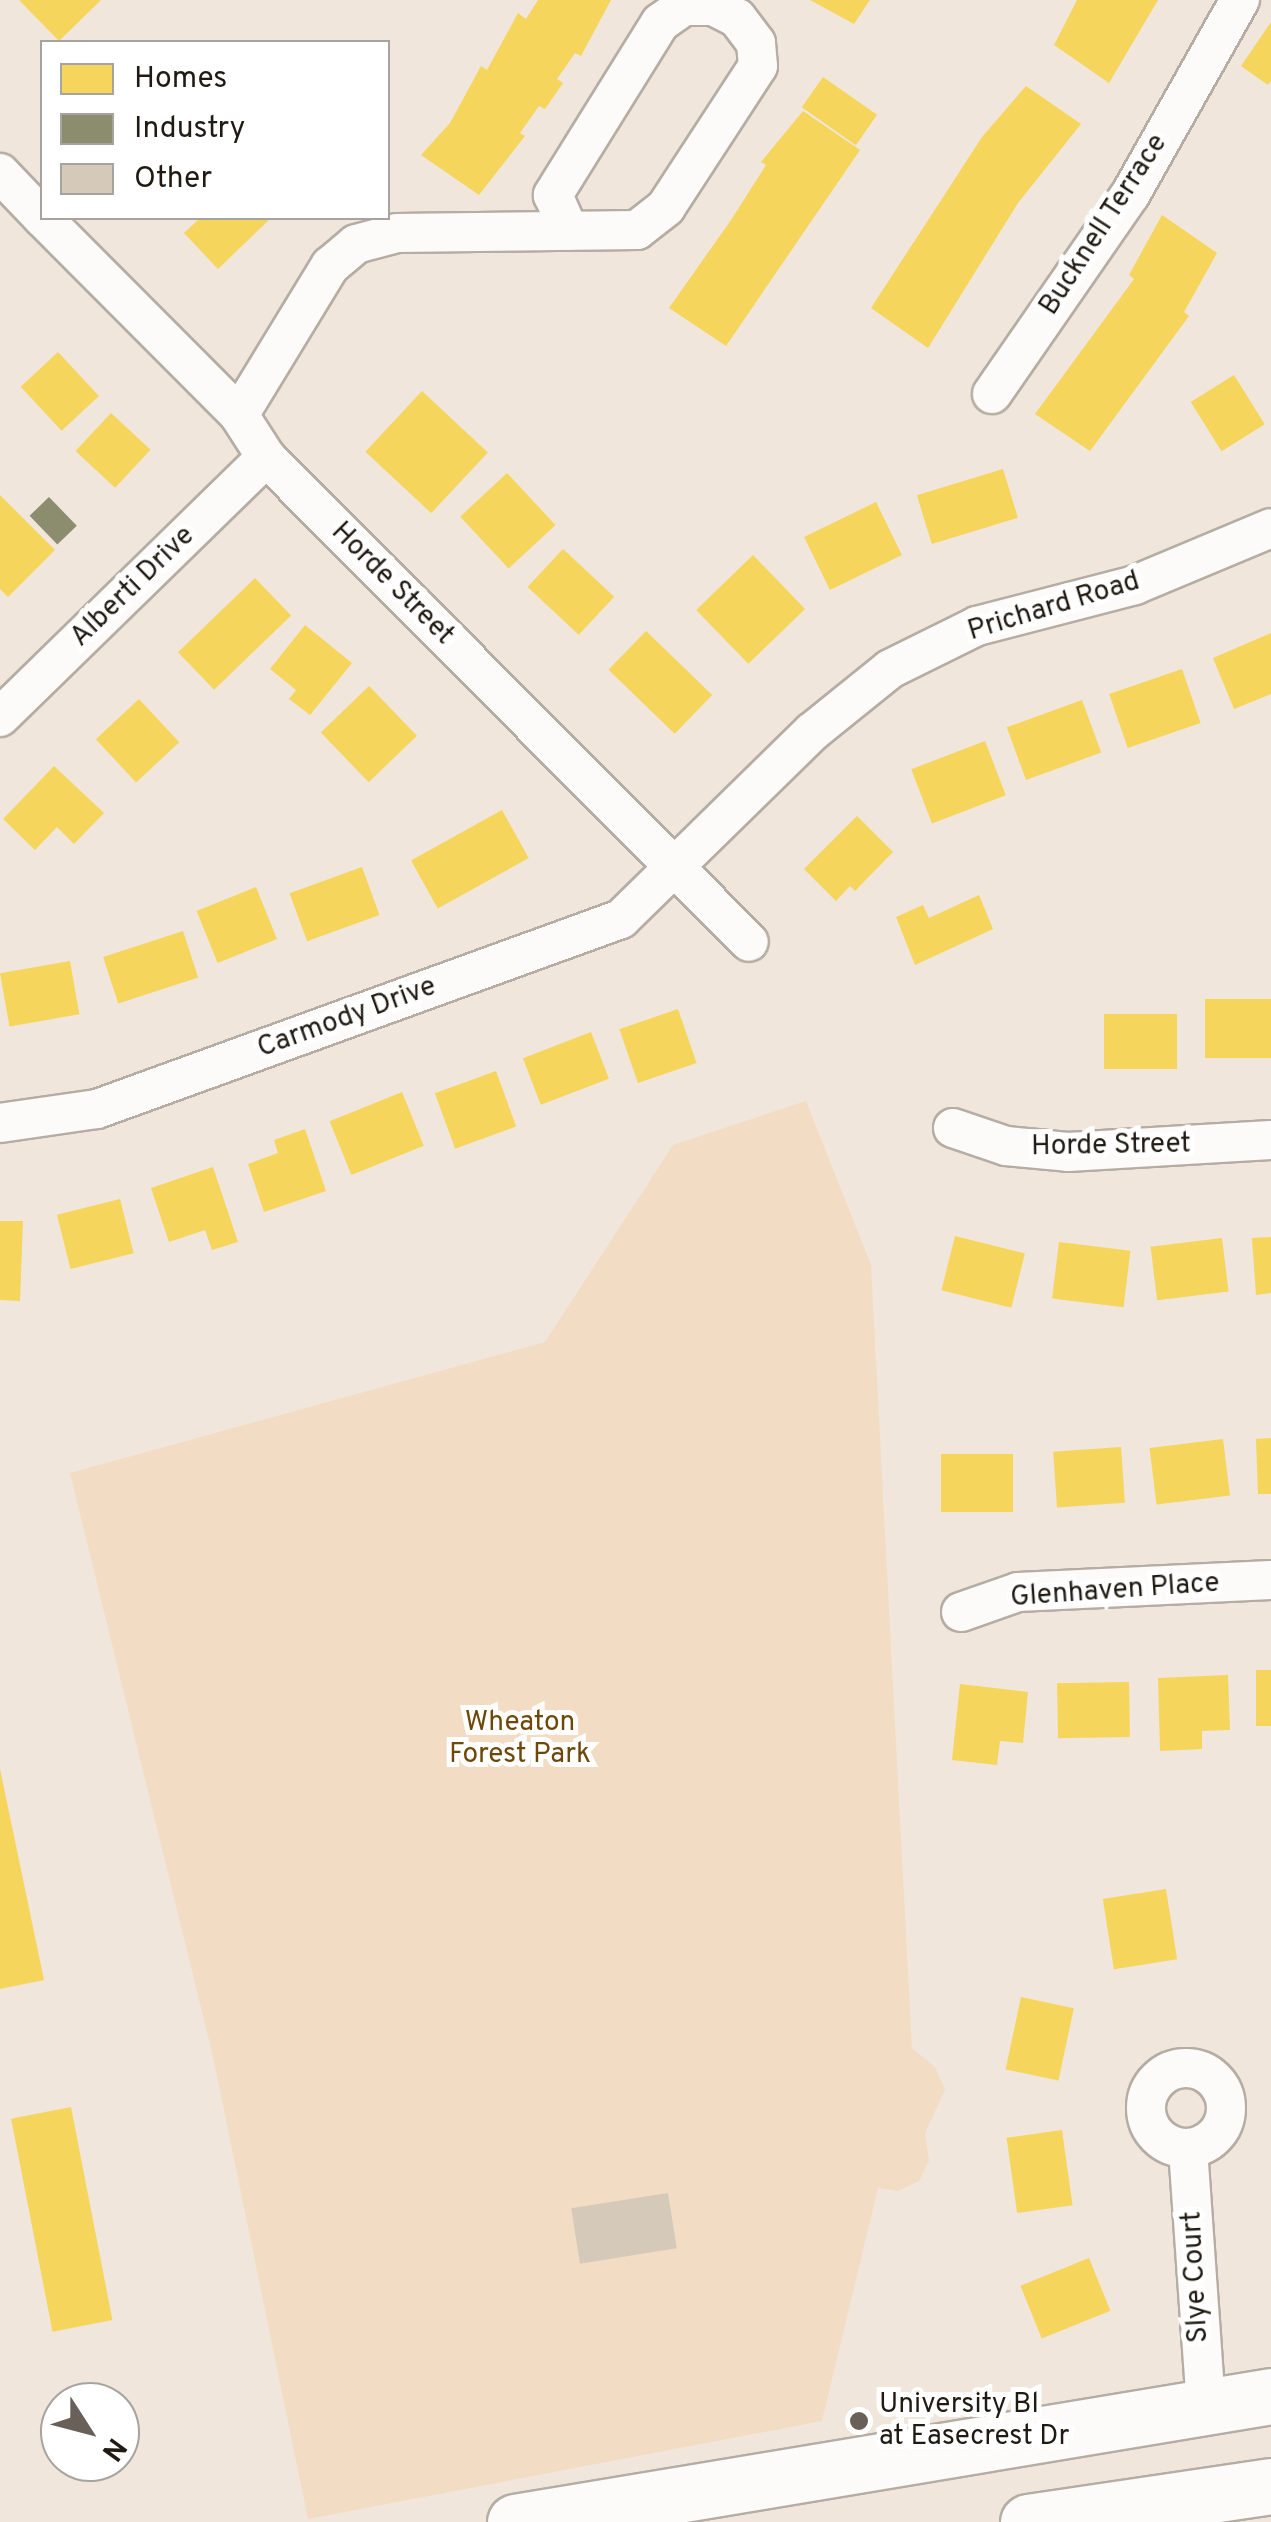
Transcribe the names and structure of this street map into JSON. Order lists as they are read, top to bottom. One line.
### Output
{"streets":{"street":["Bucknell Terrace","Horde Street","Alberti Drive","Prichard Road","Carmody Drive","Glenhaven Place","Slye Court"]},"crossings":[["Horde Street","Alberti Drive"],["Horde Street","Prichard Road"],["Horde Street","Carmody Drive"],["Prichard Road","Carmody Drive"]],"parks":["Wheaton Forest Park"],"places":["University Bl at Easecrest Dr"],"legend":["Homes","Industry","Other"],"north":"bottom right"}
